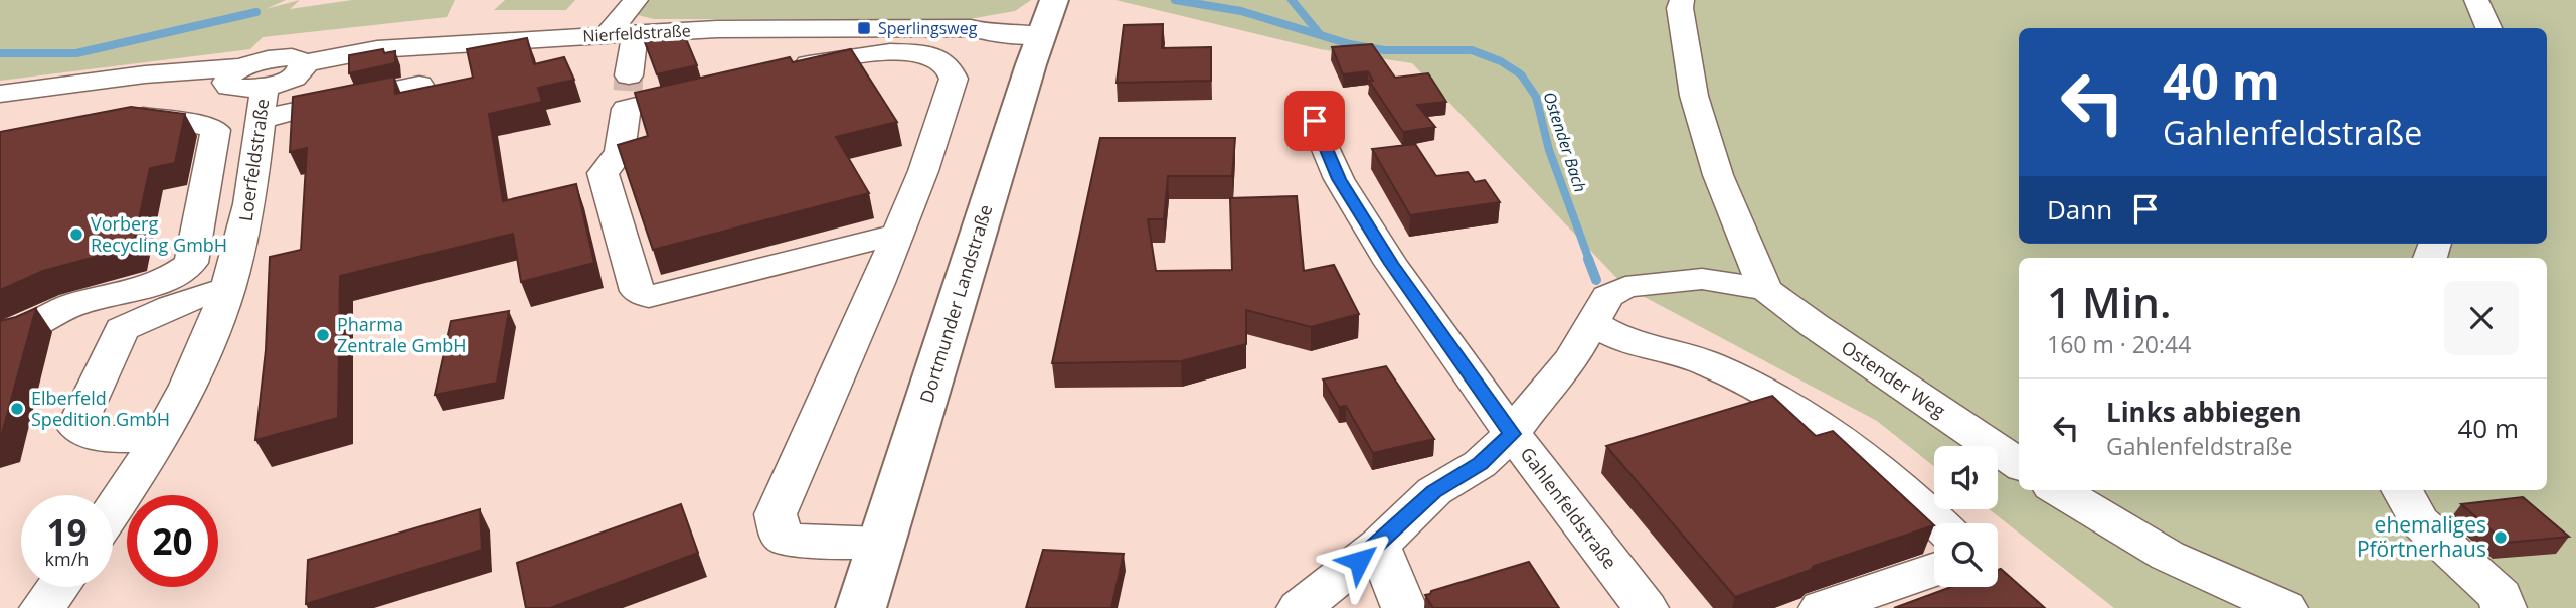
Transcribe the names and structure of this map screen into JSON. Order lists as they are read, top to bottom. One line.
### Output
{"streets":{"main road":["Dortmunder Landstraße"],"street":["Nierfeldstraße","Loerfeldstraße","Ostender Weg","Gahlenfeldstraße"]},"crossings":[["Nierfeldstraße","Loerfeldstraße"],["Nierfeldstraße","Dortmunder Landstraße"],["Ostender Weg","Gahlenfeldstraße"]],"water":["Ostender Bach"],"places":{"transit":["Sperlingsweg"],"other":["Vorberg Recycling GmbH","Pharma Zentrale GmbH","Elberfeld Spedition GmbH","ehemaliges Pförtnerhaus"]},"page":{"turn":["40 m","Gahlenfeldstraße"],"then":"Dann","heading":["1 Min.","160 m · 20:44"],"list":[{"name":"Links abbiegen","note":"Gahlenfeldstraße","value":"40 m"}],"speed":"19 km/h","limit":"20"}}
